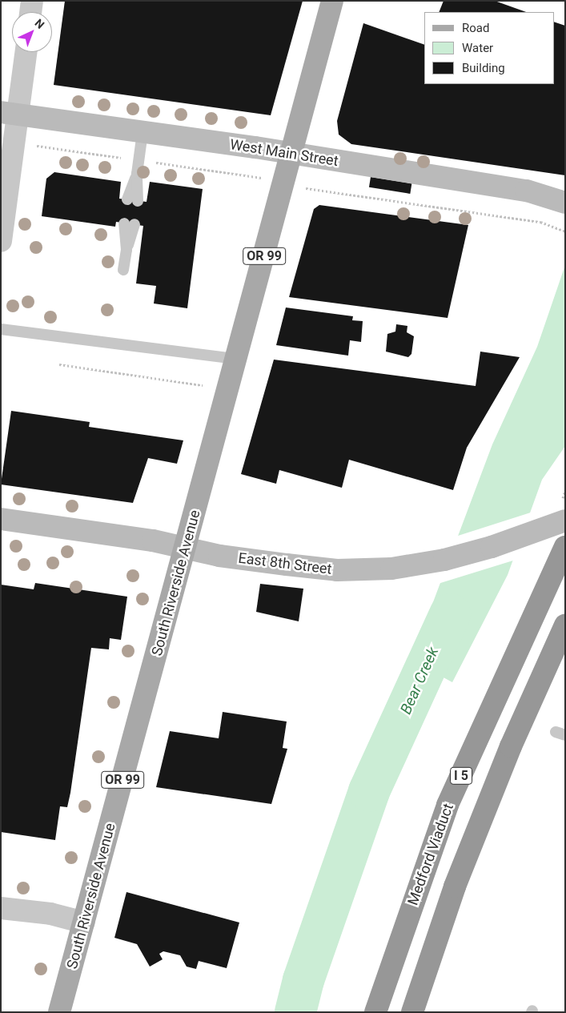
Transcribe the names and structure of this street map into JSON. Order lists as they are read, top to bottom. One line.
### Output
{"streets":{"highway":["I 5","Medford Viaduct"],"main road":["West Main Street","OR 99","East 8th Street","South Riverside Avenue"]},"crossings":[["West Main Street","OR 99"],["West Main Street","South Riverside Avenue"],["OR 99","South Riverside Avenue"],["East 8th Street","South Riverside Avenue"]],"water":["Bear Creek"],"legend":["Road","Water","Building"],"north":"top right"}
